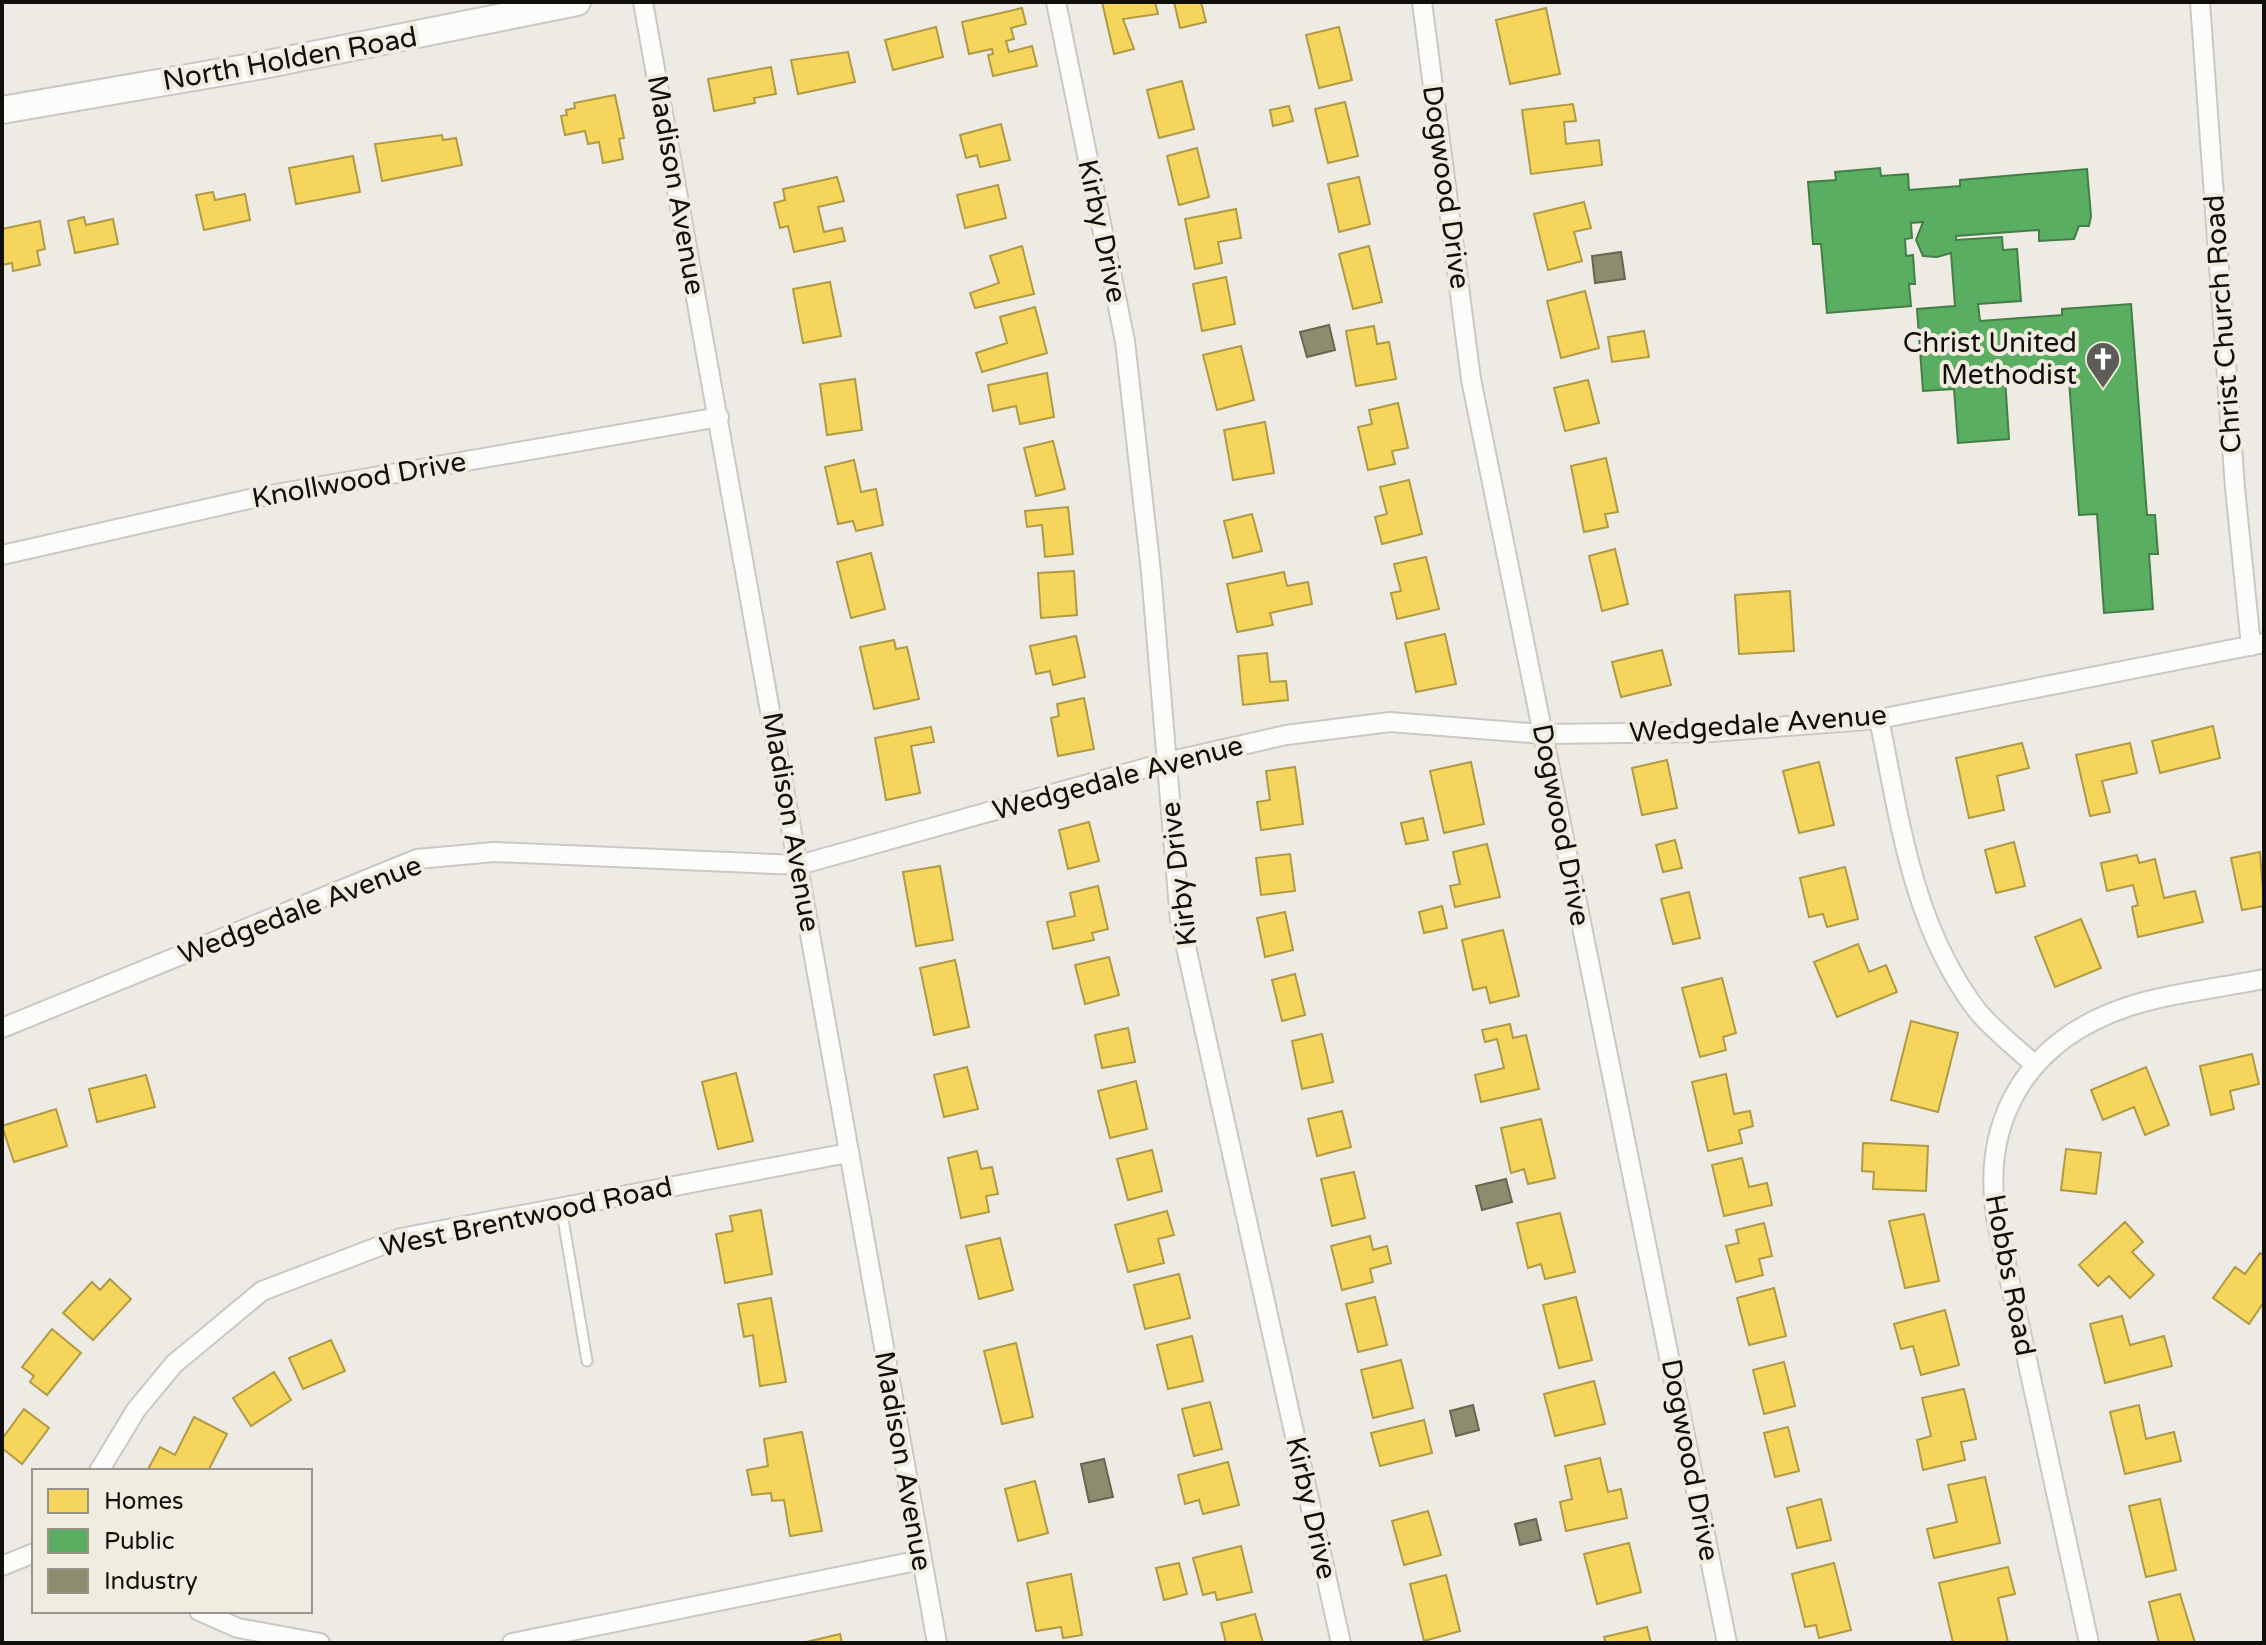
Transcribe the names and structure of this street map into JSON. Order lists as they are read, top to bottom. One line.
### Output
{"streets":{"main road":["North Holden Road"],"street":["Madison Avenue","Dogwood Drive","Kirby Drive","Christ Church Road","Knollwood Drive","Wedgedale Avenue","West Brentwood Road","Hobbs Road"]},"crossings":[["Madison Avenue","Knollwood Drive"],["Madison Avenue","Wedgedale Avenue"],["Madison Avenue","West Brentwood Road"],["Dogwood Drive","Wedgedale Avenue"],["Kirby Drive","Wedgedale Avenue"],["Christ Church Road","Wedgedale Avenue"]],"places":{"church":["Christ United Methodist"]},"legend":["Homes","Public","Industry"]}
